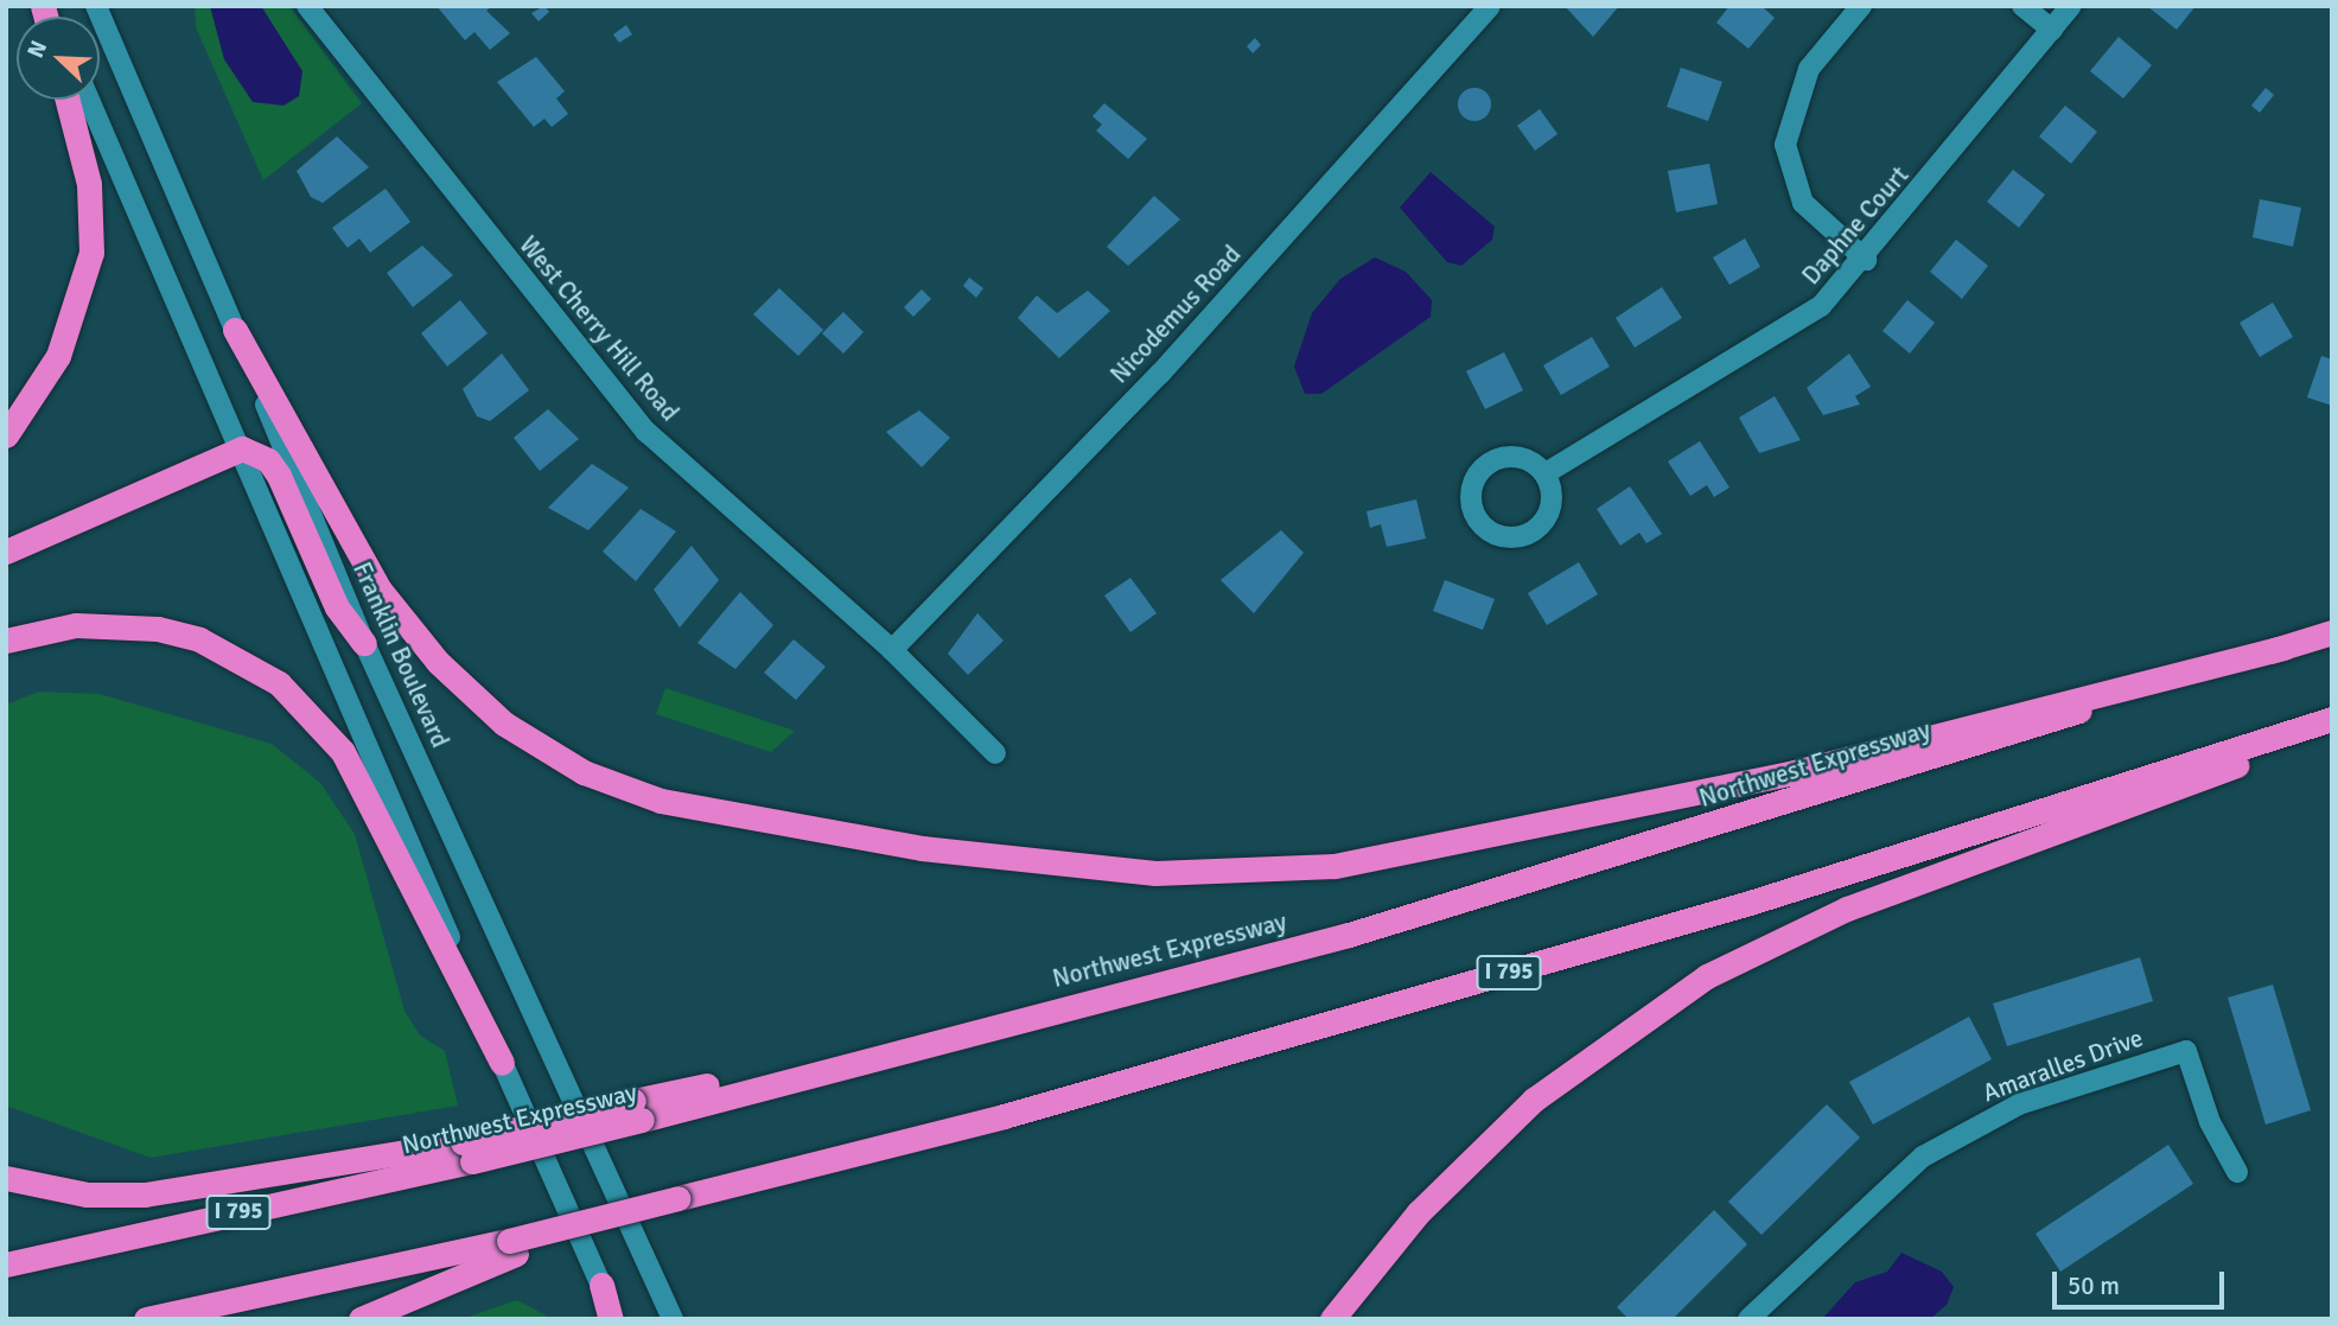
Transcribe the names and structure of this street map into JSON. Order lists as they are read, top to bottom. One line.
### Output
{"streets":{"highway":["Northwest Expressway","I 795"],"street":["Daphne Court","Nicodemus Road","West Cherry Hill Road","Franklin Boulevard","Amaralles Drive"]},"crossings":[["Nicodemus Road","West Cherry Hill Road"]],"scale_bar":"50 m","north":"top left"}
